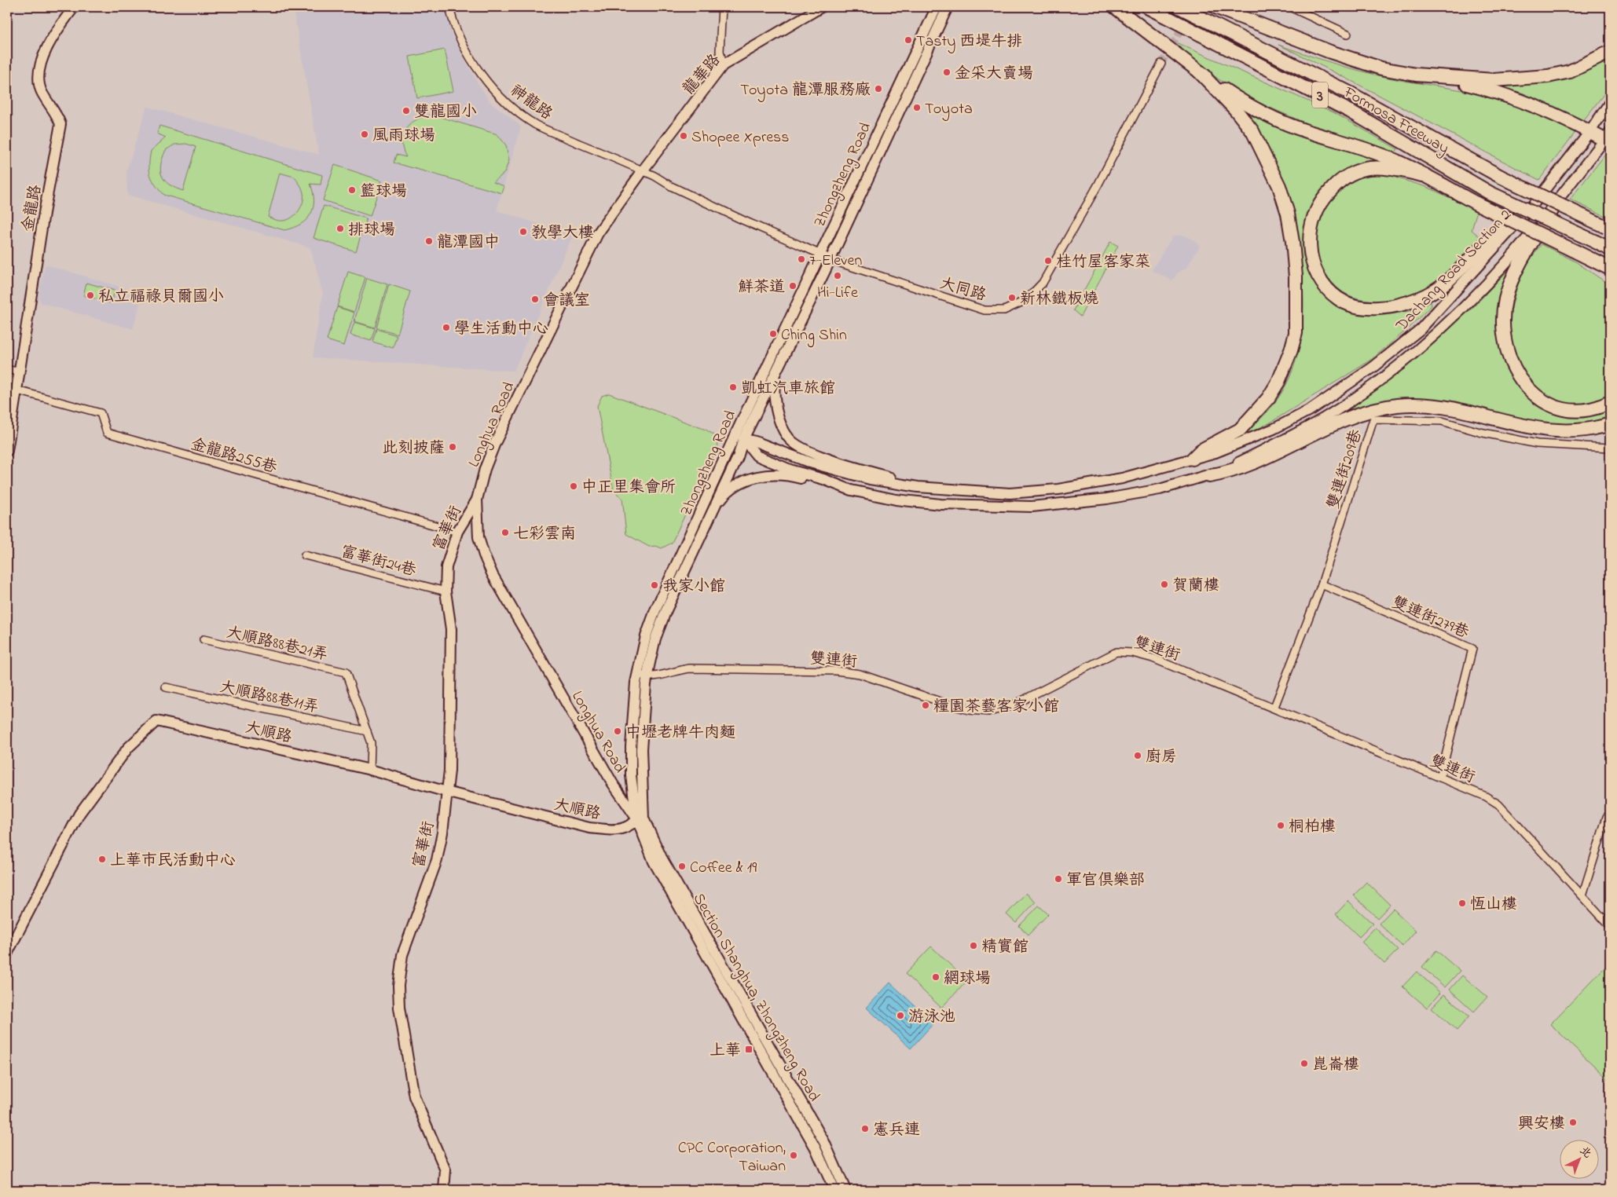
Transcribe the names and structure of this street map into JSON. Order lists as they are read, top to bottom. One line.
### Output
{"streets":{"highway":["3","Formosa Freeway"],"main road":["龍華路","Zhongzheng Road","金龍路","Dachang Road Section 2","Longhua Road","富華街","大順路","Section Shanghua, Zhongzheng Road"],"street":["神龍路","大同路","金龍路255巷","雙連街209巷","富華街24巷","雙連街279巷","大順路88巷21弄","雙連街","大順路88巷11弄"]},"crossings":[["龍華路","神龍路"],["龍華路","大同路"],["龍華路","Longhua Road"],["神龍路","大同路"],["神龍路","Longhua Road"],["Zhongzheng Road","Dachang Road Section 2"],["Zhongzheng Road","大同路"],["Zhongzheng Road","Longhua Road"],["Zhongzheng Road","雙連街"],["Zhongzheng Road","大順路"],["Zhongzheng Road","Section Shanghua, Zhongzheng Road"],["金龍路","金龍路255巷"],["大同路","Longhua Road"],["Longhua Road","富華街"],["Longhua Road","大順路"],["Longhua Road","Section Shanghua, Zhongzheng Road"],["金龍路255巷","富華街"],["雙連街209巷","雙連街279巷"],["雙連街209巷","雙連街"],["富華街","富華街24巷"],["富華街","大順路"],["雙連街279巷","雙連街"],["大順路88巷21弄","大順路88巷11弄"],["大順路","Section Shanghua, Zhongzheng Road"]],"places":{"other":["Tasty 西堤牛排","金采大賣場","Toyota 龍潭服務廠","Toyota","雙龍國小","風雨球場","Shopee Xpress","籃球場","排球場","教學大樓","龍潭國中","7-Eleven","桂竹屋客家菜","Hi-Life","鮮茶道","私立福祿貝爾國小","新林鐵板燒","會議室","學生活動中心","Ching Shin","凱虹汽車旅館","此刻披薩","中正里集會所","七彩雲南","賀蘭樓","我家小館","糧園茶藝客家小館","中壢老牌牛肉麵","廚房","桐柏樓","上華市民活動中心","Coffee & 19","軍官俱樂部","恆山樓","精實館","網球場","游泳池","崑崙樓","興安樓","憲兵連","CPC Corporation, Taiwan"],"transit":["上華"]},"north":"top right"}
